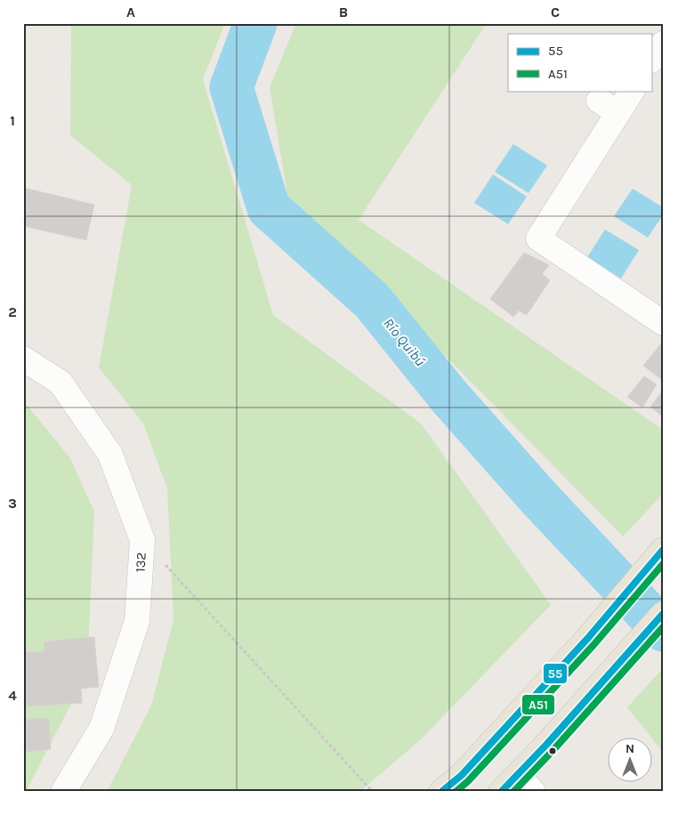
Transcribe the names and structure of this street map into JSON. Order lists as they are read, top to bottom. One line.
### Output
{"streets":{"street":["132"]},"water":["Río Quibú"],"lines":["transit line 55","transit line A51"],"legend":["55","A51"],"north":"top","grid":{"columns":["A","B","C"],"rows":["1","2","3","4"]}}
